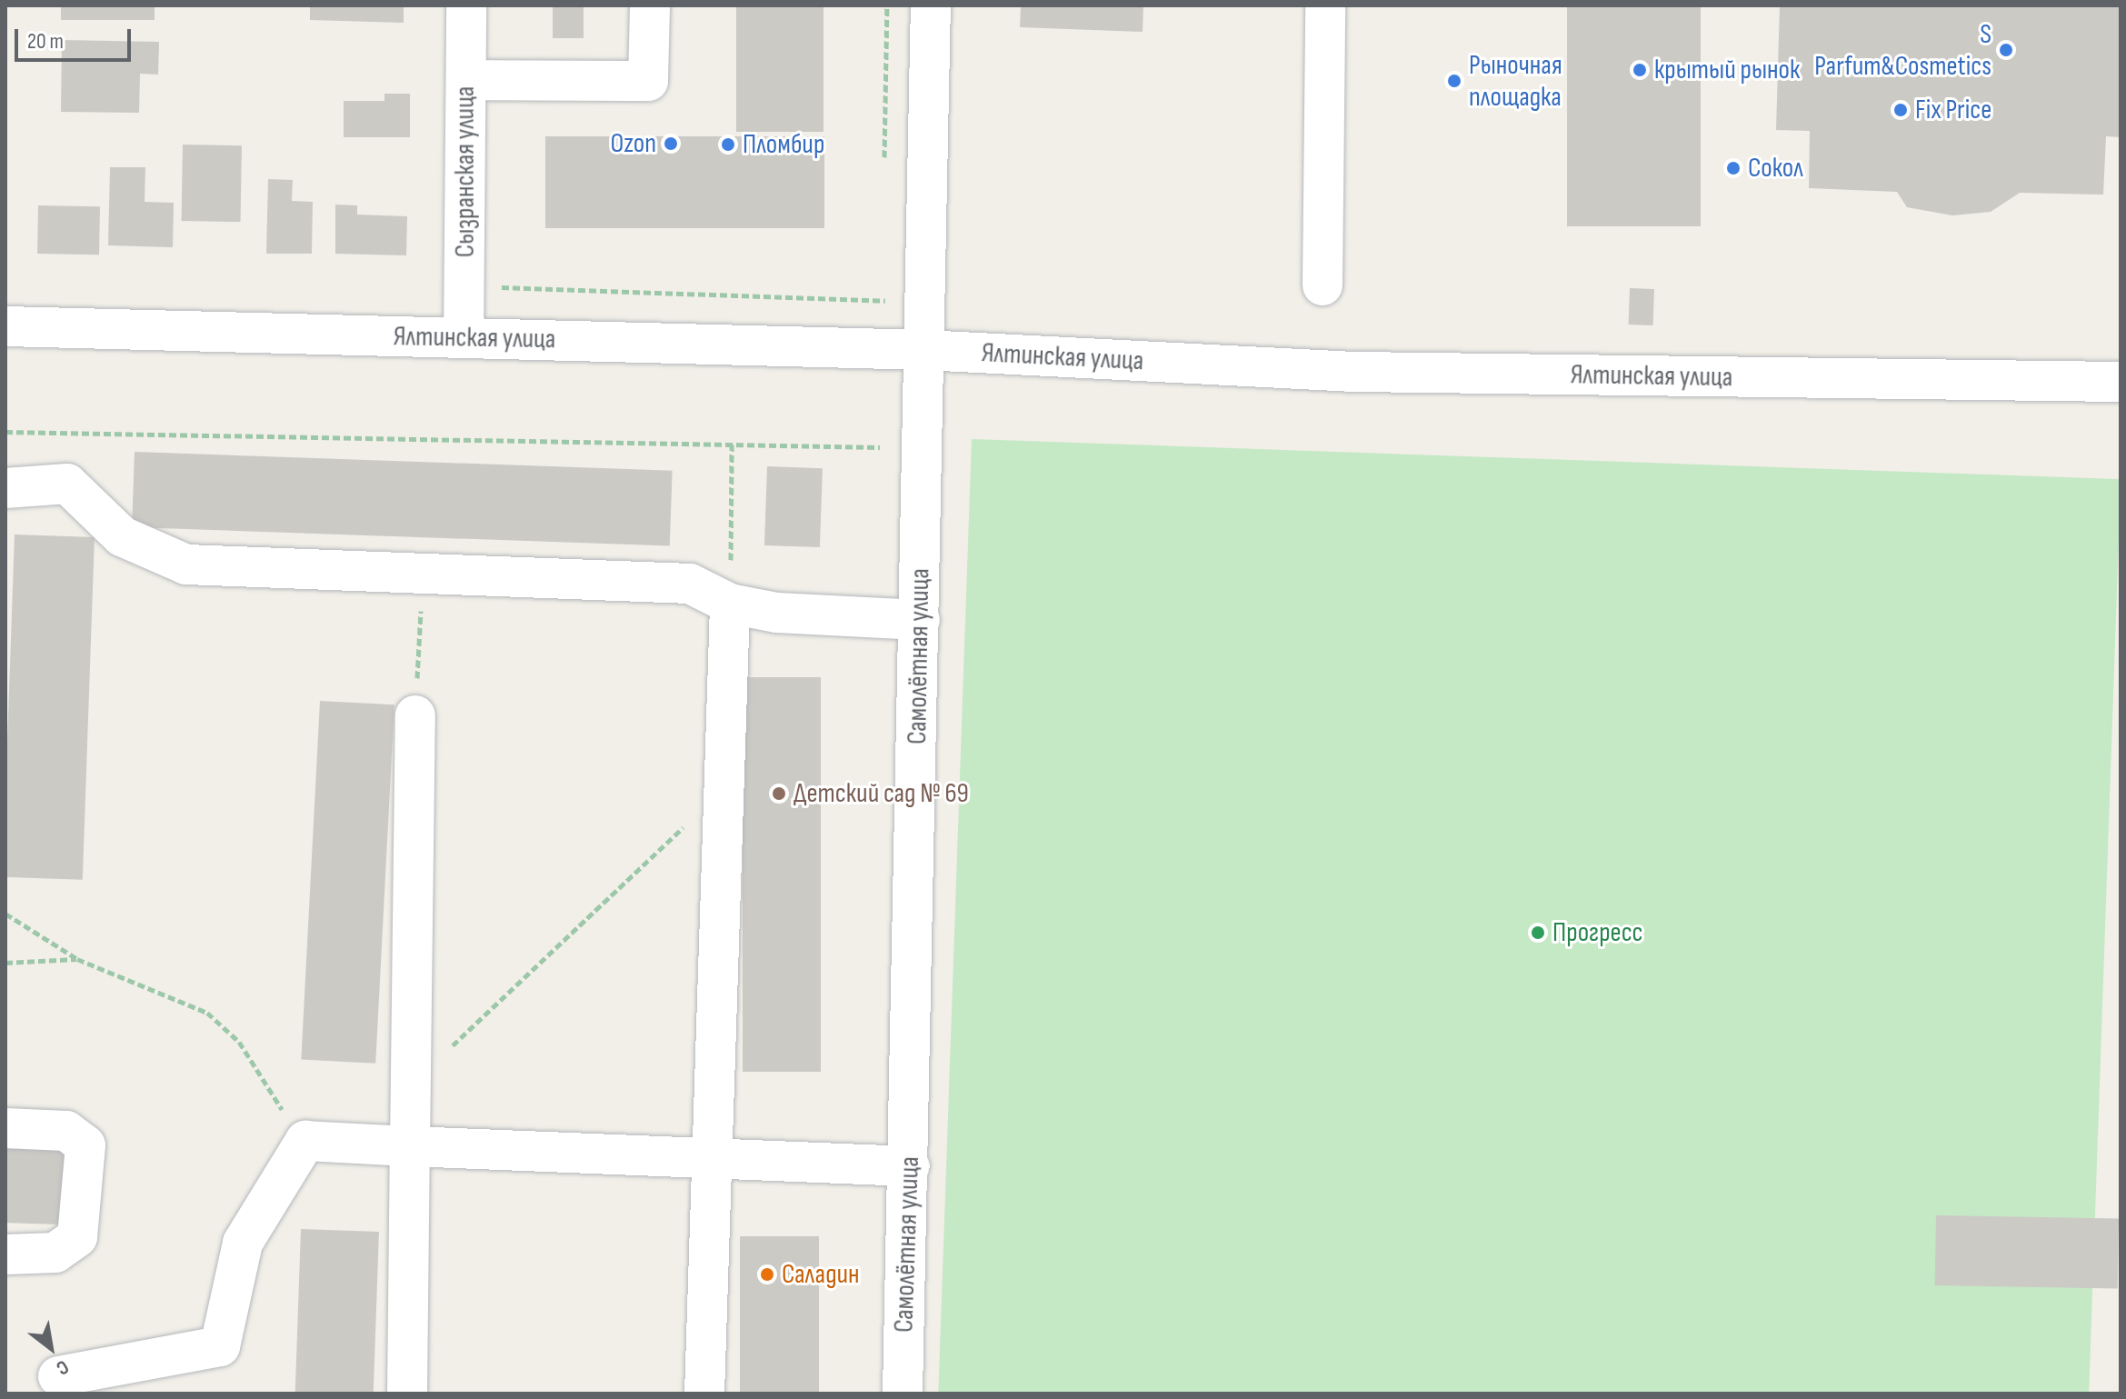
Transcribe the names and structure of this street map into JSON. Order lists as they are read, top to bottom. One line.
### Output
{"streets":{"street":["Сызранская улица","Ялтинская улица","Самолётная улица"]},"crossings":[["Сызранская улица","Ялтинская улица"],["Ялтинская улица","Самолётная улица"]],"places":["S Parfum&Cosmetics","крытый рынок","Рыночная площадка","Fix Price","Ozon","Пломбир","Сокол","Детский сад № 69","Прогресс","Саладин"],"scale_bar":"20 m","north":"bottom right"}
